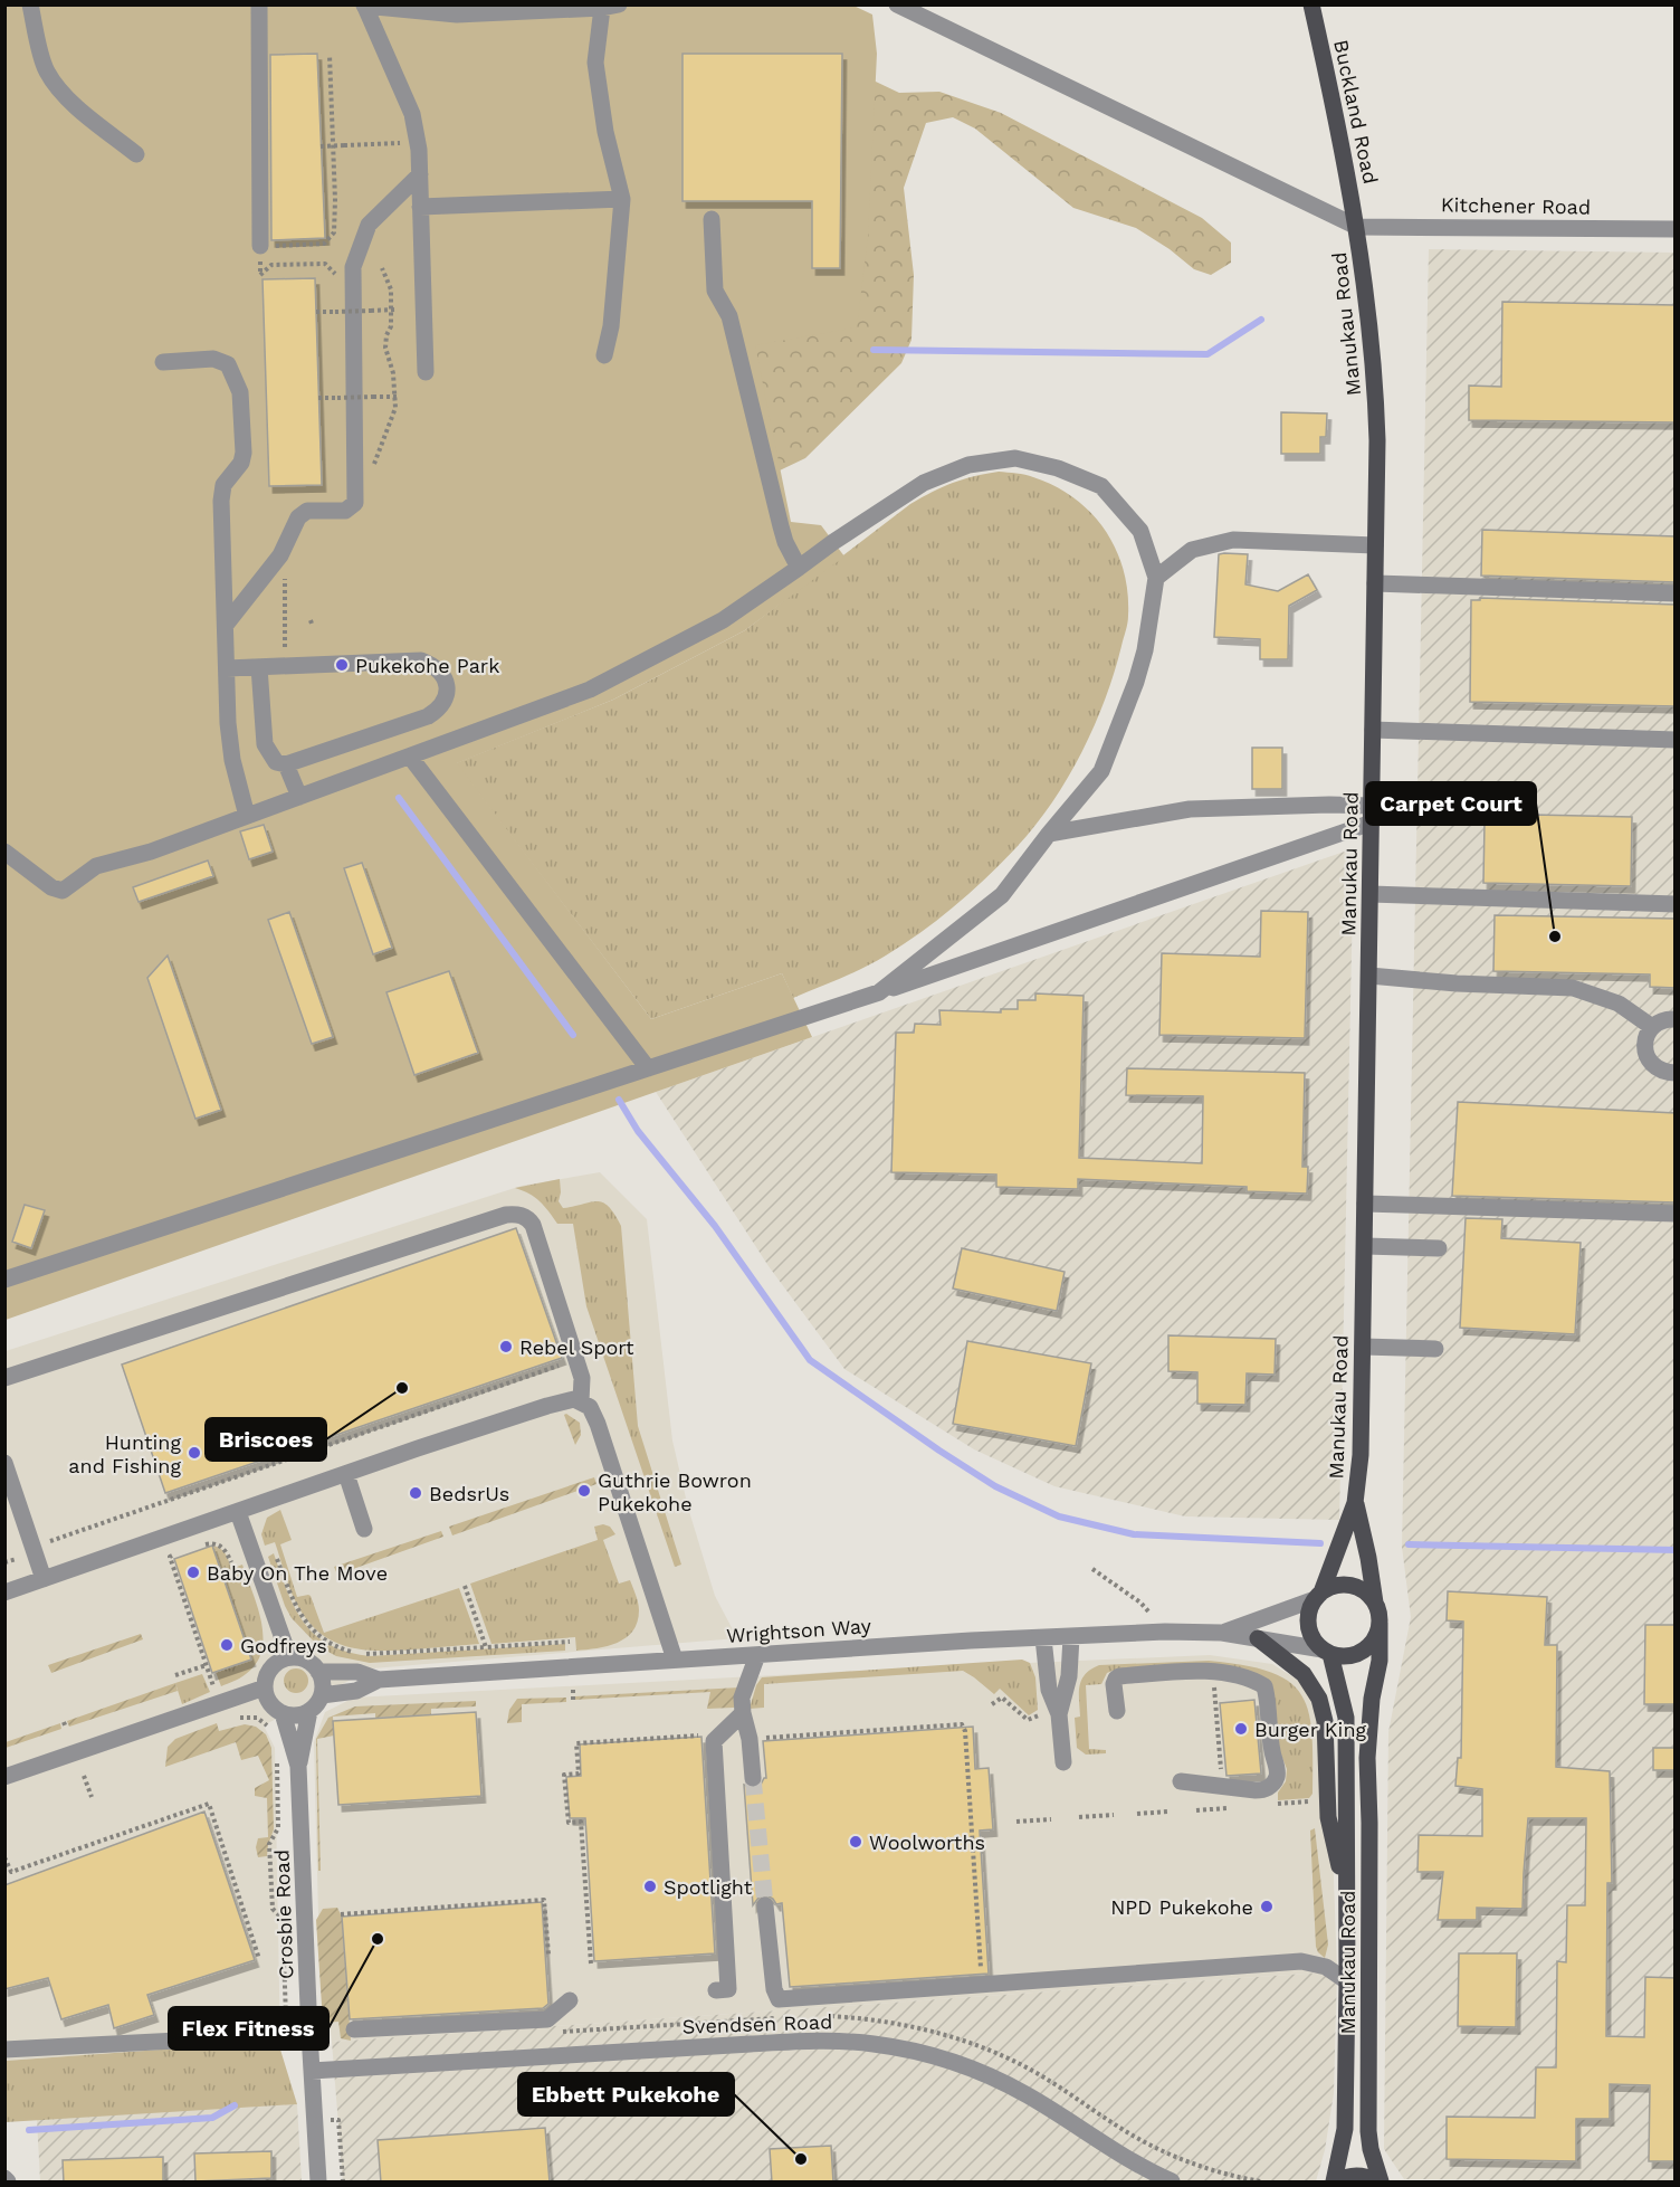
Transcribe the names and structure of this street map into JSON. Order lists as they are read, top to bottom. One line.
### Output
{"streets":{"main road":["Buckland Road","Manukau Road"],"street":["Kitchener Road","Wrightson Way","Crosbie Road","Svendsen Road"]},"crossings":[["Buckland Road","Kitchener Road"],["Buckland Road","Manukau Road"],["Kitchener Road","Manukau Road"],["Manukau Road","Wrightson Way"],["Wrightson Way","Crosbie Road"],["Crosbie Road","Svendsen Road"]],"places":["Pukekohe Park","Carpet Court","Rebel Sport","Briscoes","Hunting and Fishing","Guthrie Bowron Pukekohe","BedsrUs","Baby On The Move","Godfreys","Burger King","Woolworths","Spotlight","NPD Pukekohe","Flex Fitness","Ebbett Pukekohe"]}
